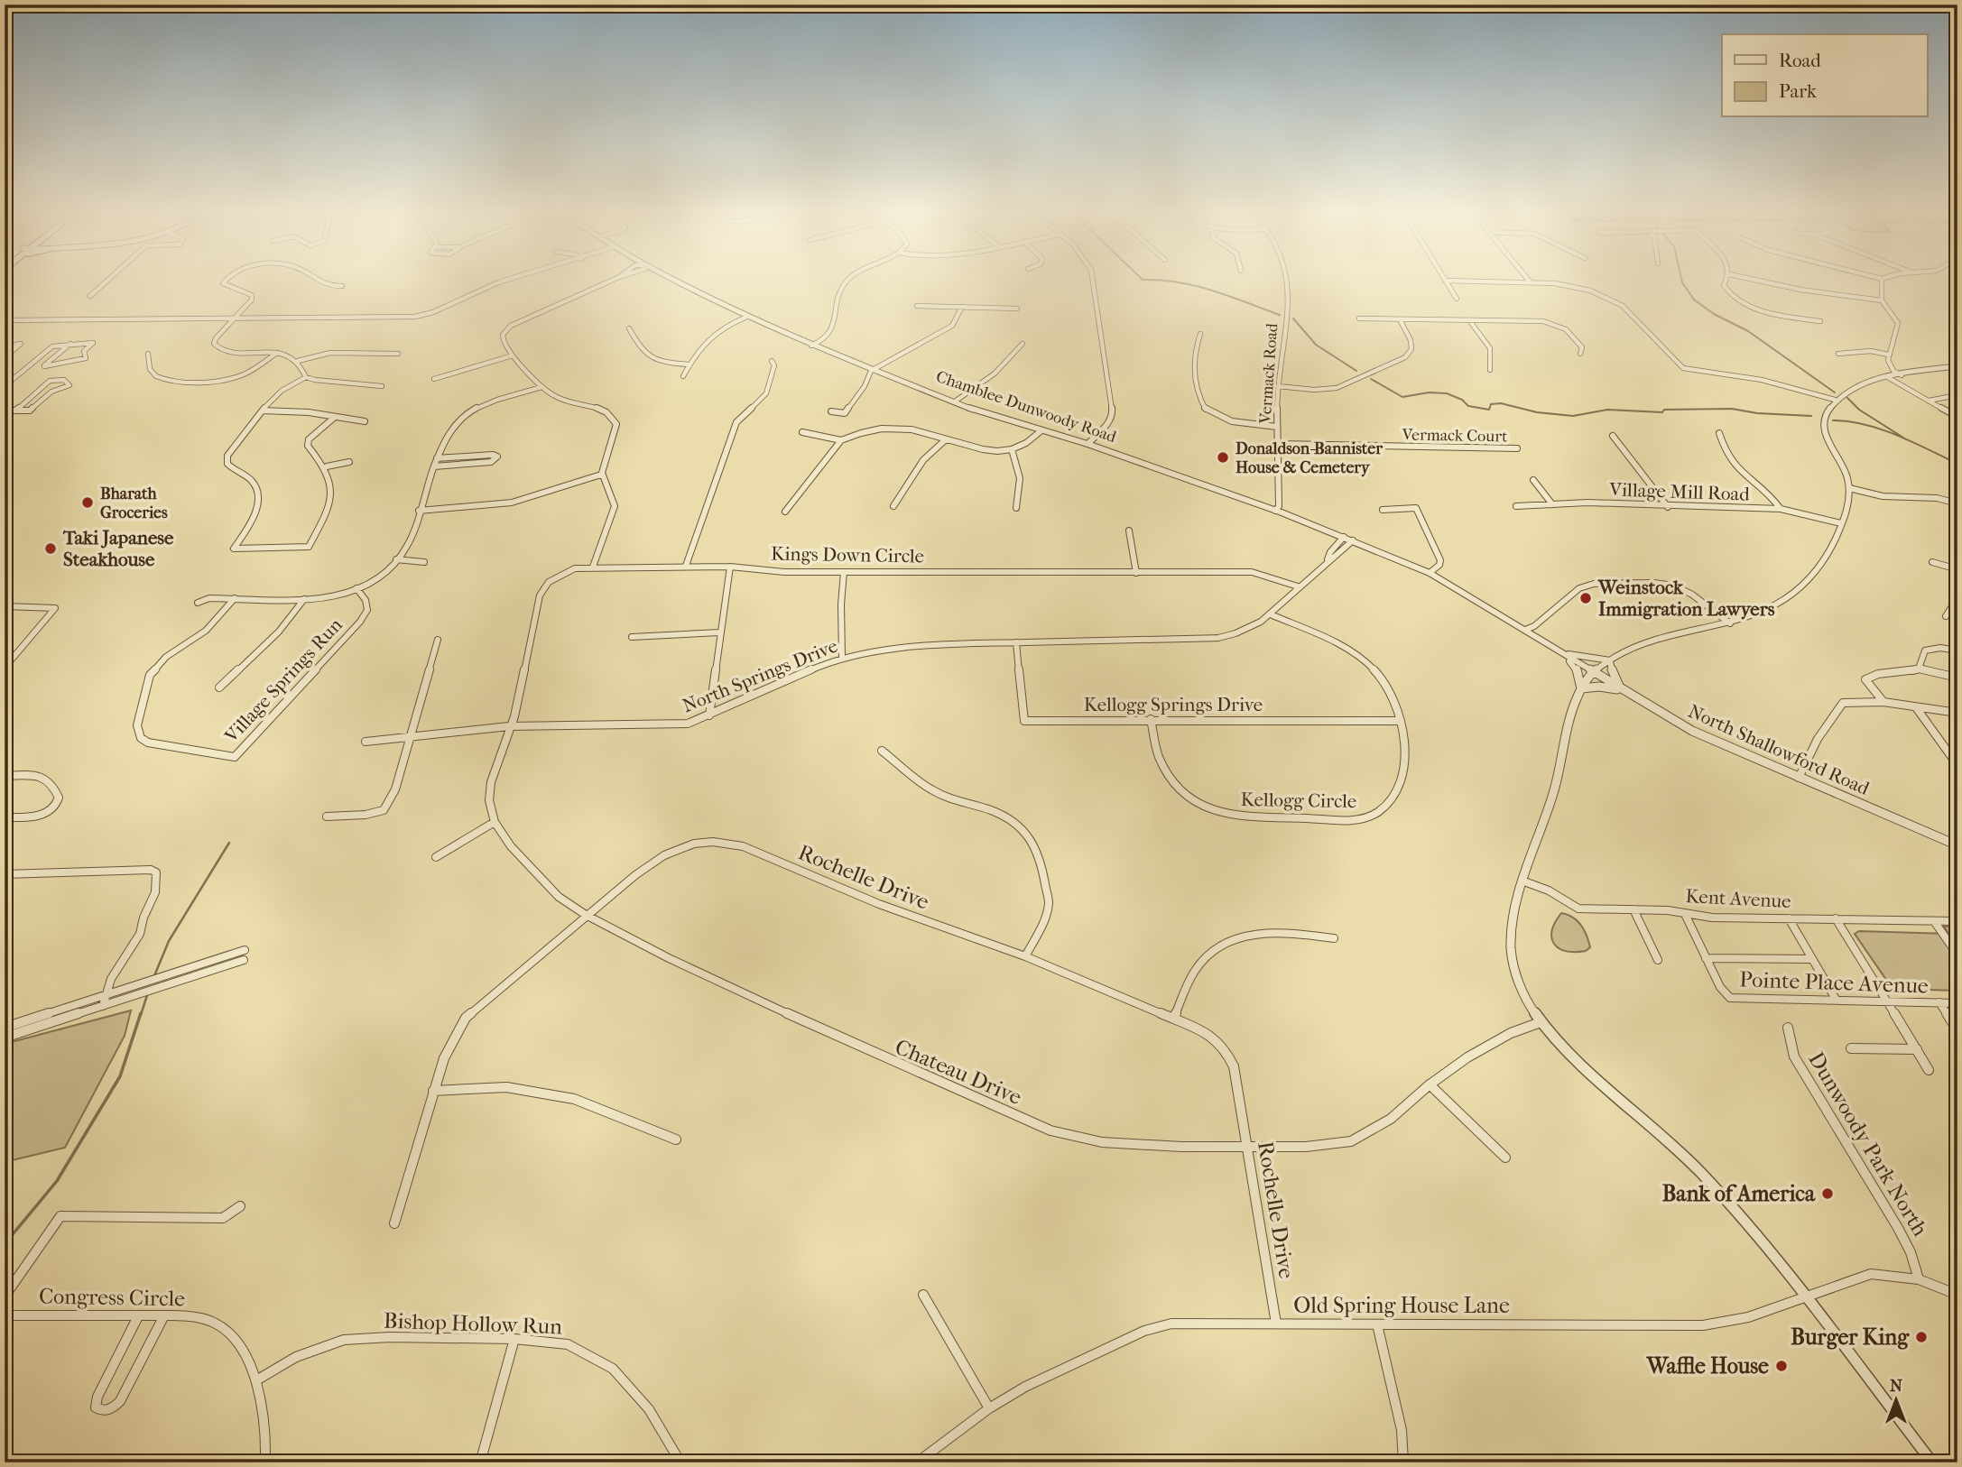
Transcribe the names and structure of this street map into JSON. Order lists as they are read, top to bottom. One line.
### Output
{"streets":{"street":["Vermack Road","Chamblee Dunwoody Road","Vermack Court","Village Mill Road","Kings Down Circle","North Springs Drive","Village Springs Run","Kellogg Springs Drive","North Shallowford Road","Kellogg Circle","Rochelle Drive","Kent Avenue","Pointe Place Avenue","Chateau Drive","Dunwoody Park North","Congress Circle","Old Spring House Lane","Bishop Hollow Run"]},"crossings":[["Vermack Road","Chamblee Dunwoody Road"],["Vermack Road","Vermack Court"],["Chamblee Dunwoody Road","North Springs Drive"],["Kings Down Circle","North Springs Drive"],["Kings Down Circle","Chateau Drive"],["North Springs Drive","Kellogg Springs Drive"],["North Springs Drive","Kellogg Circle"],["North Springs Drive","Chateau Drive"],["Kellogg Springs Drive","Kellogg Circle"],["Rochelle Drive","Chateau Drive"],["Rochelle Drive","Old Spring House Lane"],["Kent Avenue","Pointe Place Avenue"],["Dunwoody Park North","Old Spring House Lane"],["Congress Circle","Bishop Hollow Run"]],"places":["Donaldson-Bannister House & Cemetery","Bharath Groceries","Taki Japanese Steakhouse","Weinstock Immigration Lawyers","Bank of America","Burger King","Waffle House"],"legend":["Road","Park"],"north":"top"}
